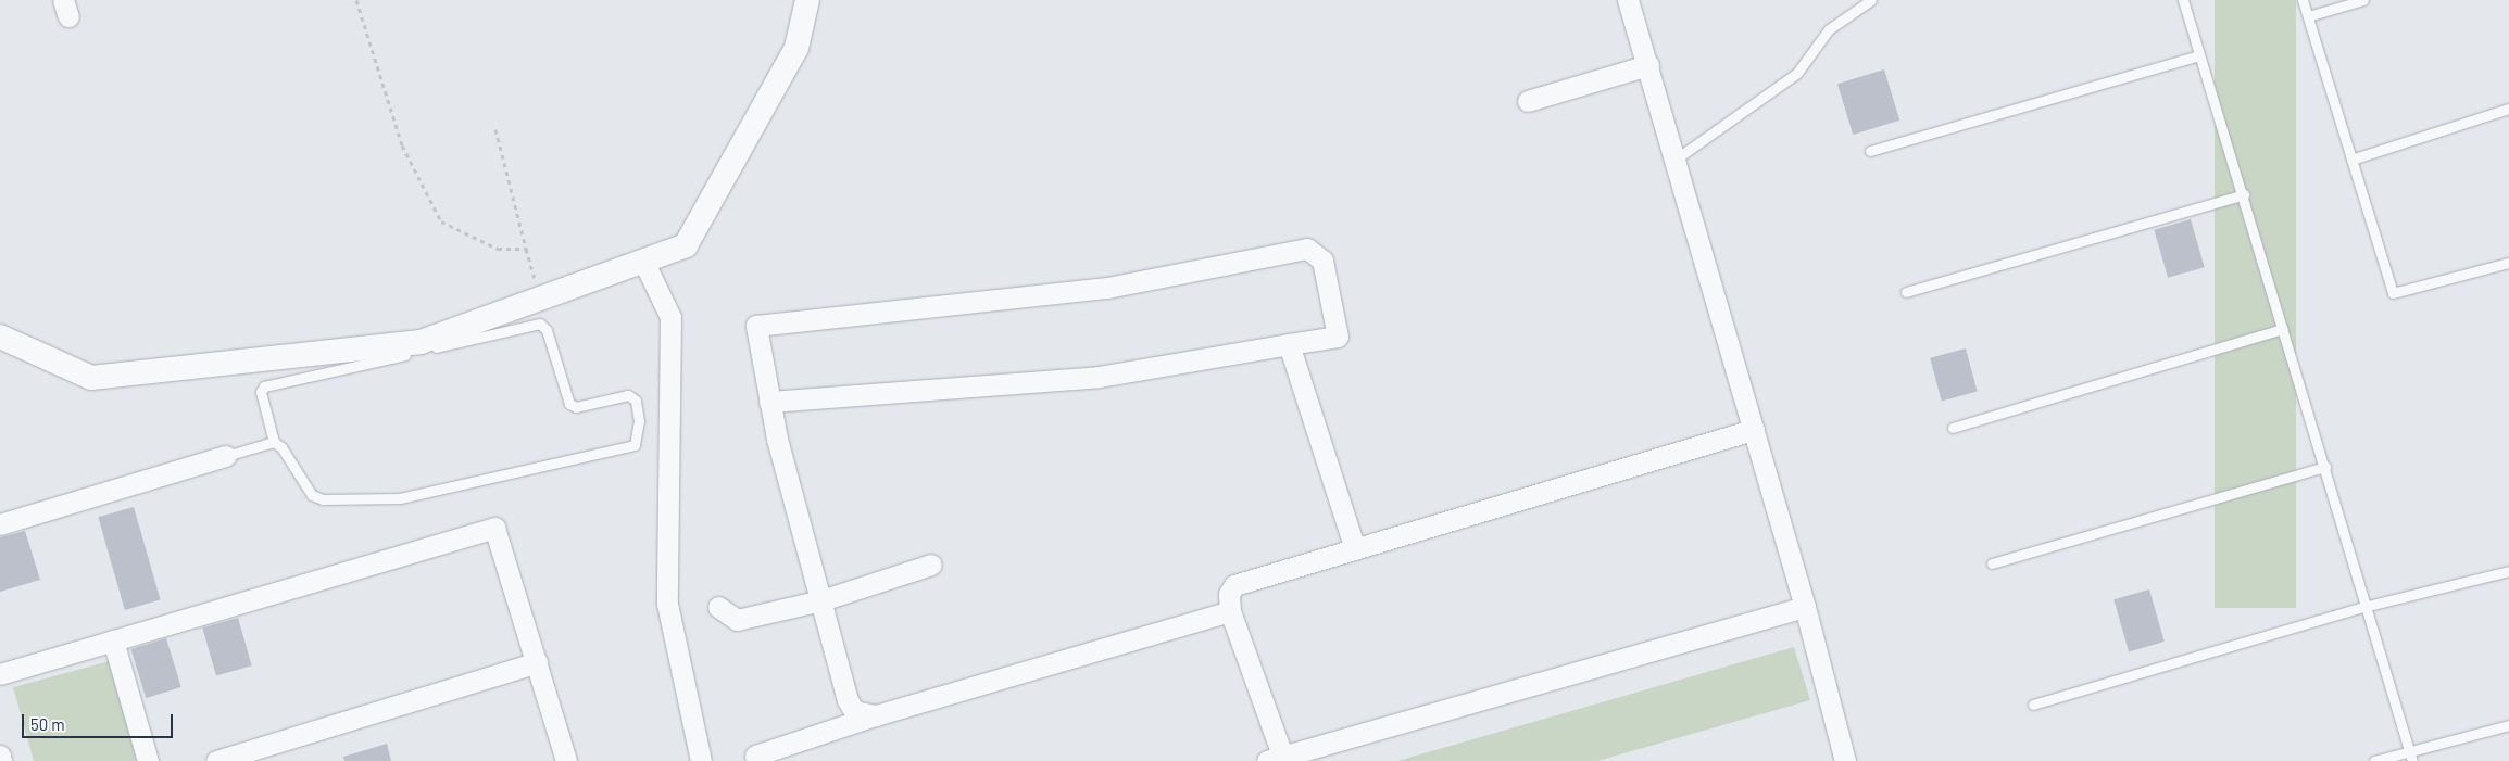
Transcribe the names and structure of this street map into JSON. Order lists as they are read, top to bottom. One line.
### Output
{"scale_bar":"50 m"}
